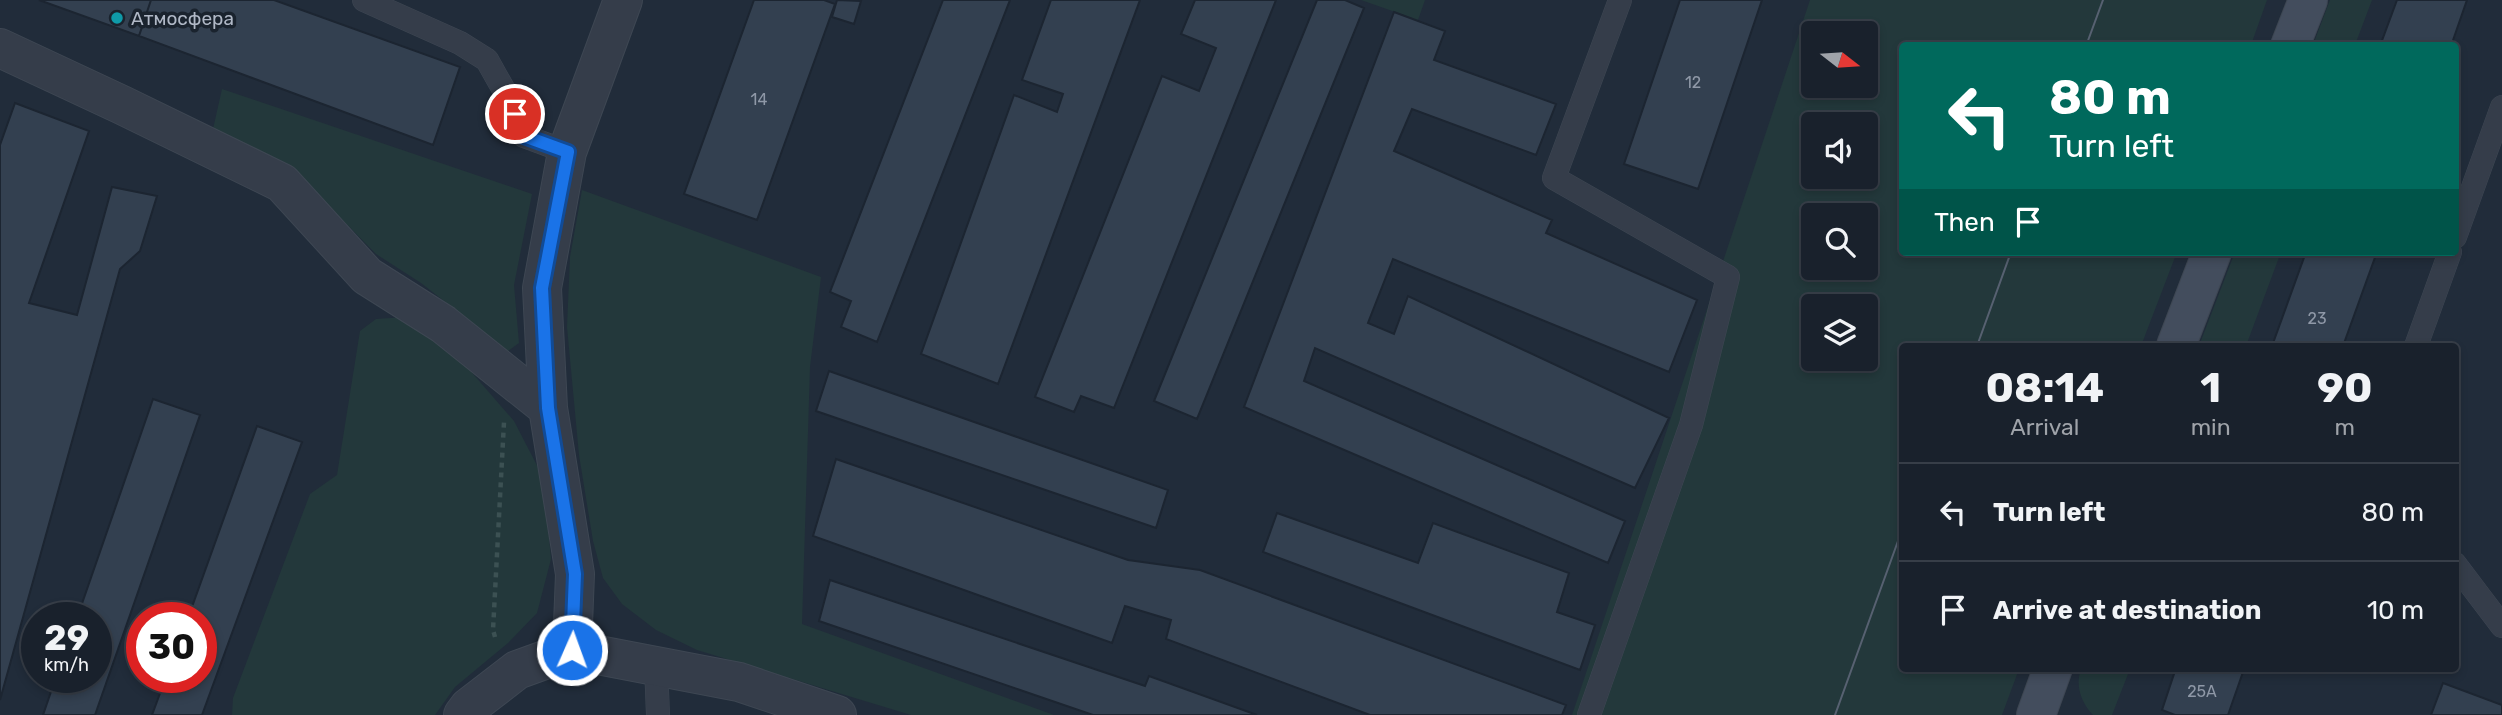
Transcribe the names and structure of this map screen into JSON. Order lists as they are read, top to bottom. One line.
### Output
{"places":["Атмосфера"],"house_numbers":["12","14","23","25А"],"north":"right","page":{"turn":["80 m","Turn left"],"then":"Then","eta":["08:14","Arrival","1","min","90","m"],"list":[{"name":"Turn left","value":"80 m"},{"name":"Arrive at destination","value":"10 m"}],"speed":"29 km/h","limit":"30"}}
